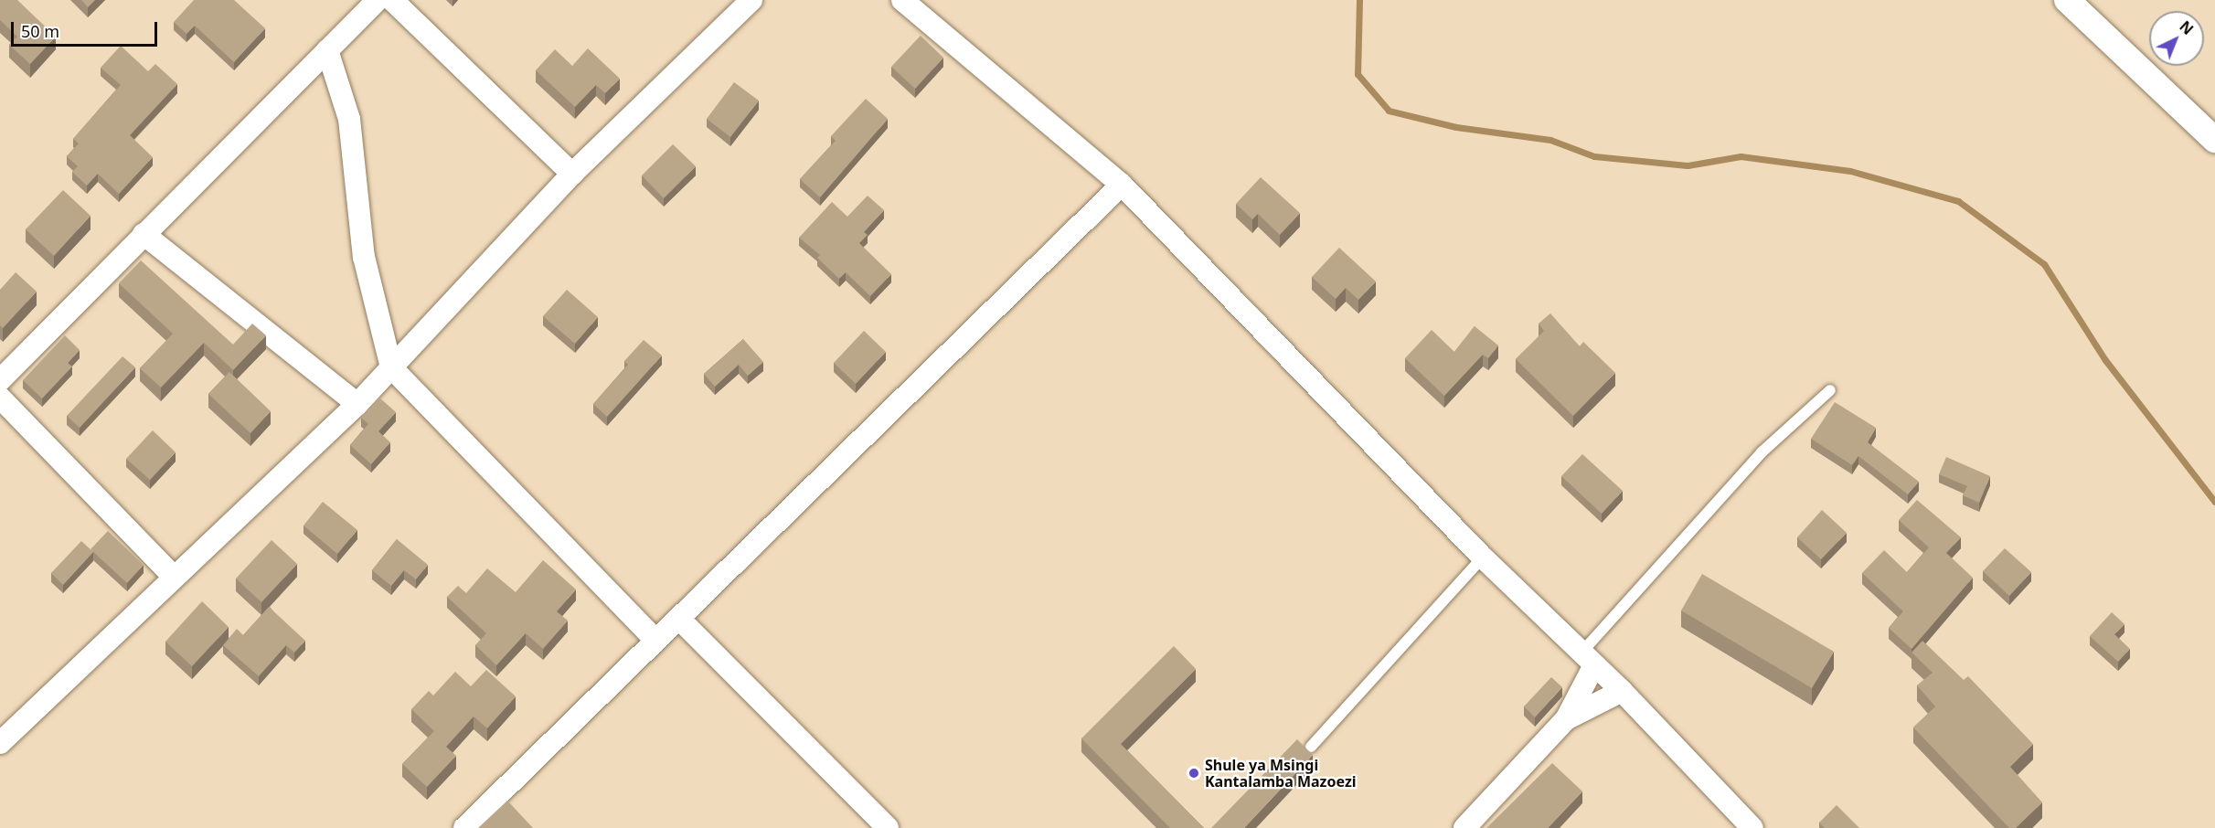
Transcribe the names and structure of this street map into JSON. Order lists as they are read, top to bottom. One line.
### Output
{"places":["Shule ya Msingi Kantalamba Mazoezi"],"scale_bar":"50 m","north":"top right"}
